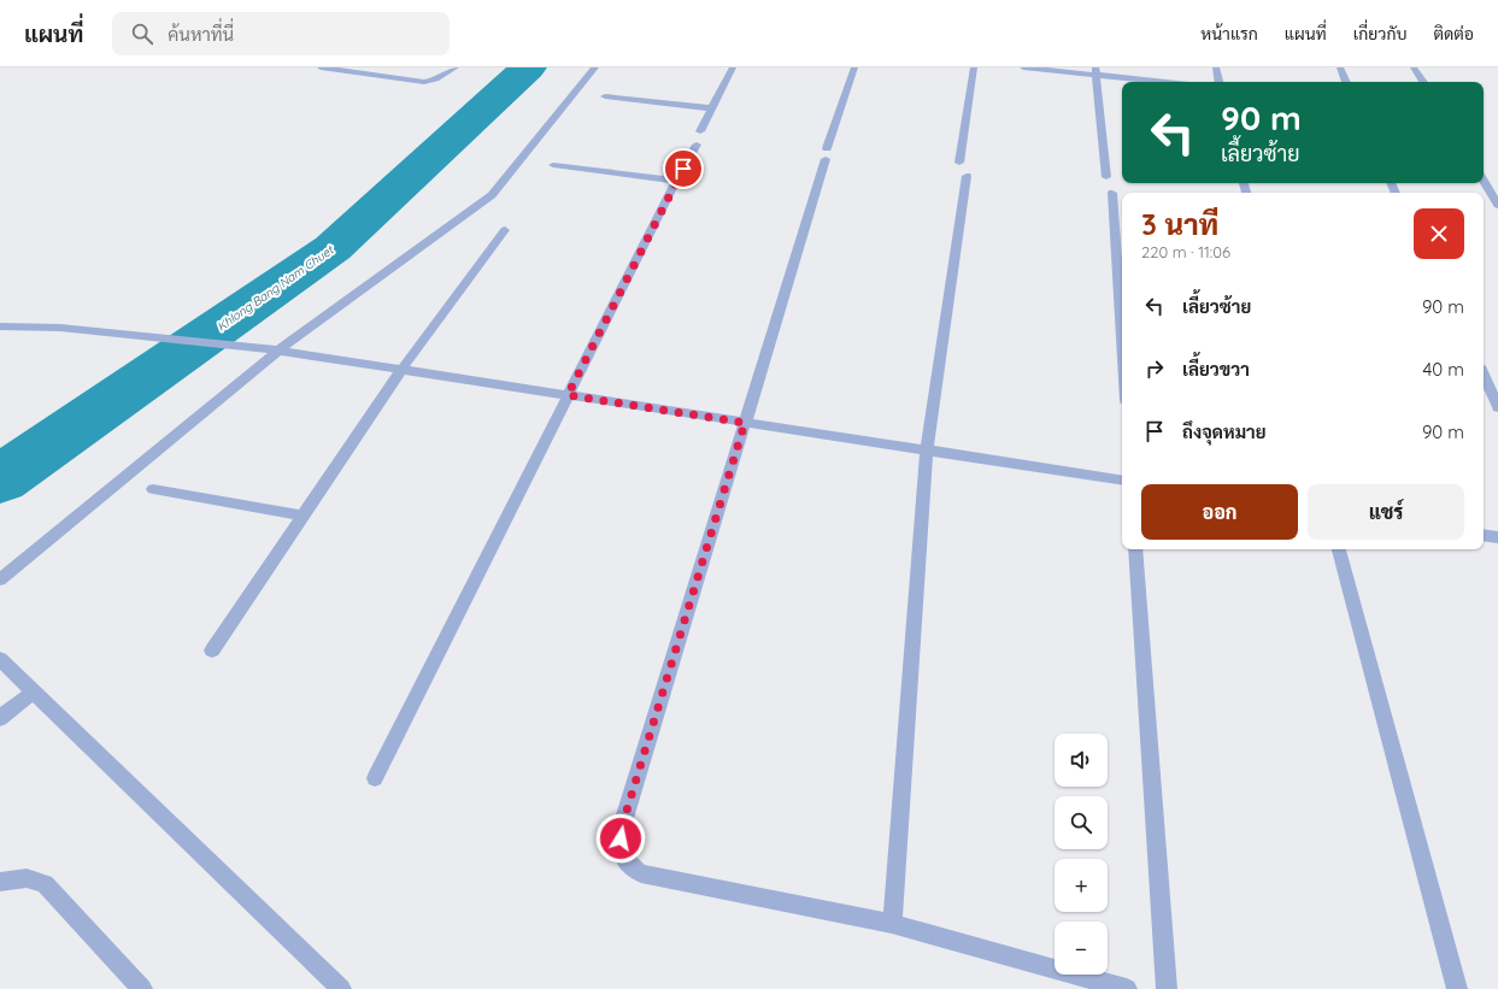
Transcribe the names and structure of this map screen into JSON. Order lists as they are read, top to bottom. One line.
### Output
{"water":["Khlong Bang Nam Chuet"],"page":{"header":"แผนที่","search":"ค้นหาที่นี่","nav":["หน้าแรก","แผนที่","เกี่ยวกับ","ติดต่อ"],"turn":["90 m","เลี้ยวซ้าย"],"heading":["3 นาที","220 m · 11:06"],"list":[{"name":"เลี้ยวซ้าย","value":"90 m"},{"name":"เลี้ยวขวา","value":"40 m"},{"name":"ถึงจุดหมาย","value":"90 m"}],"buttons":["ออก","แชร์"],"map_buttons":["+","−"]}}
